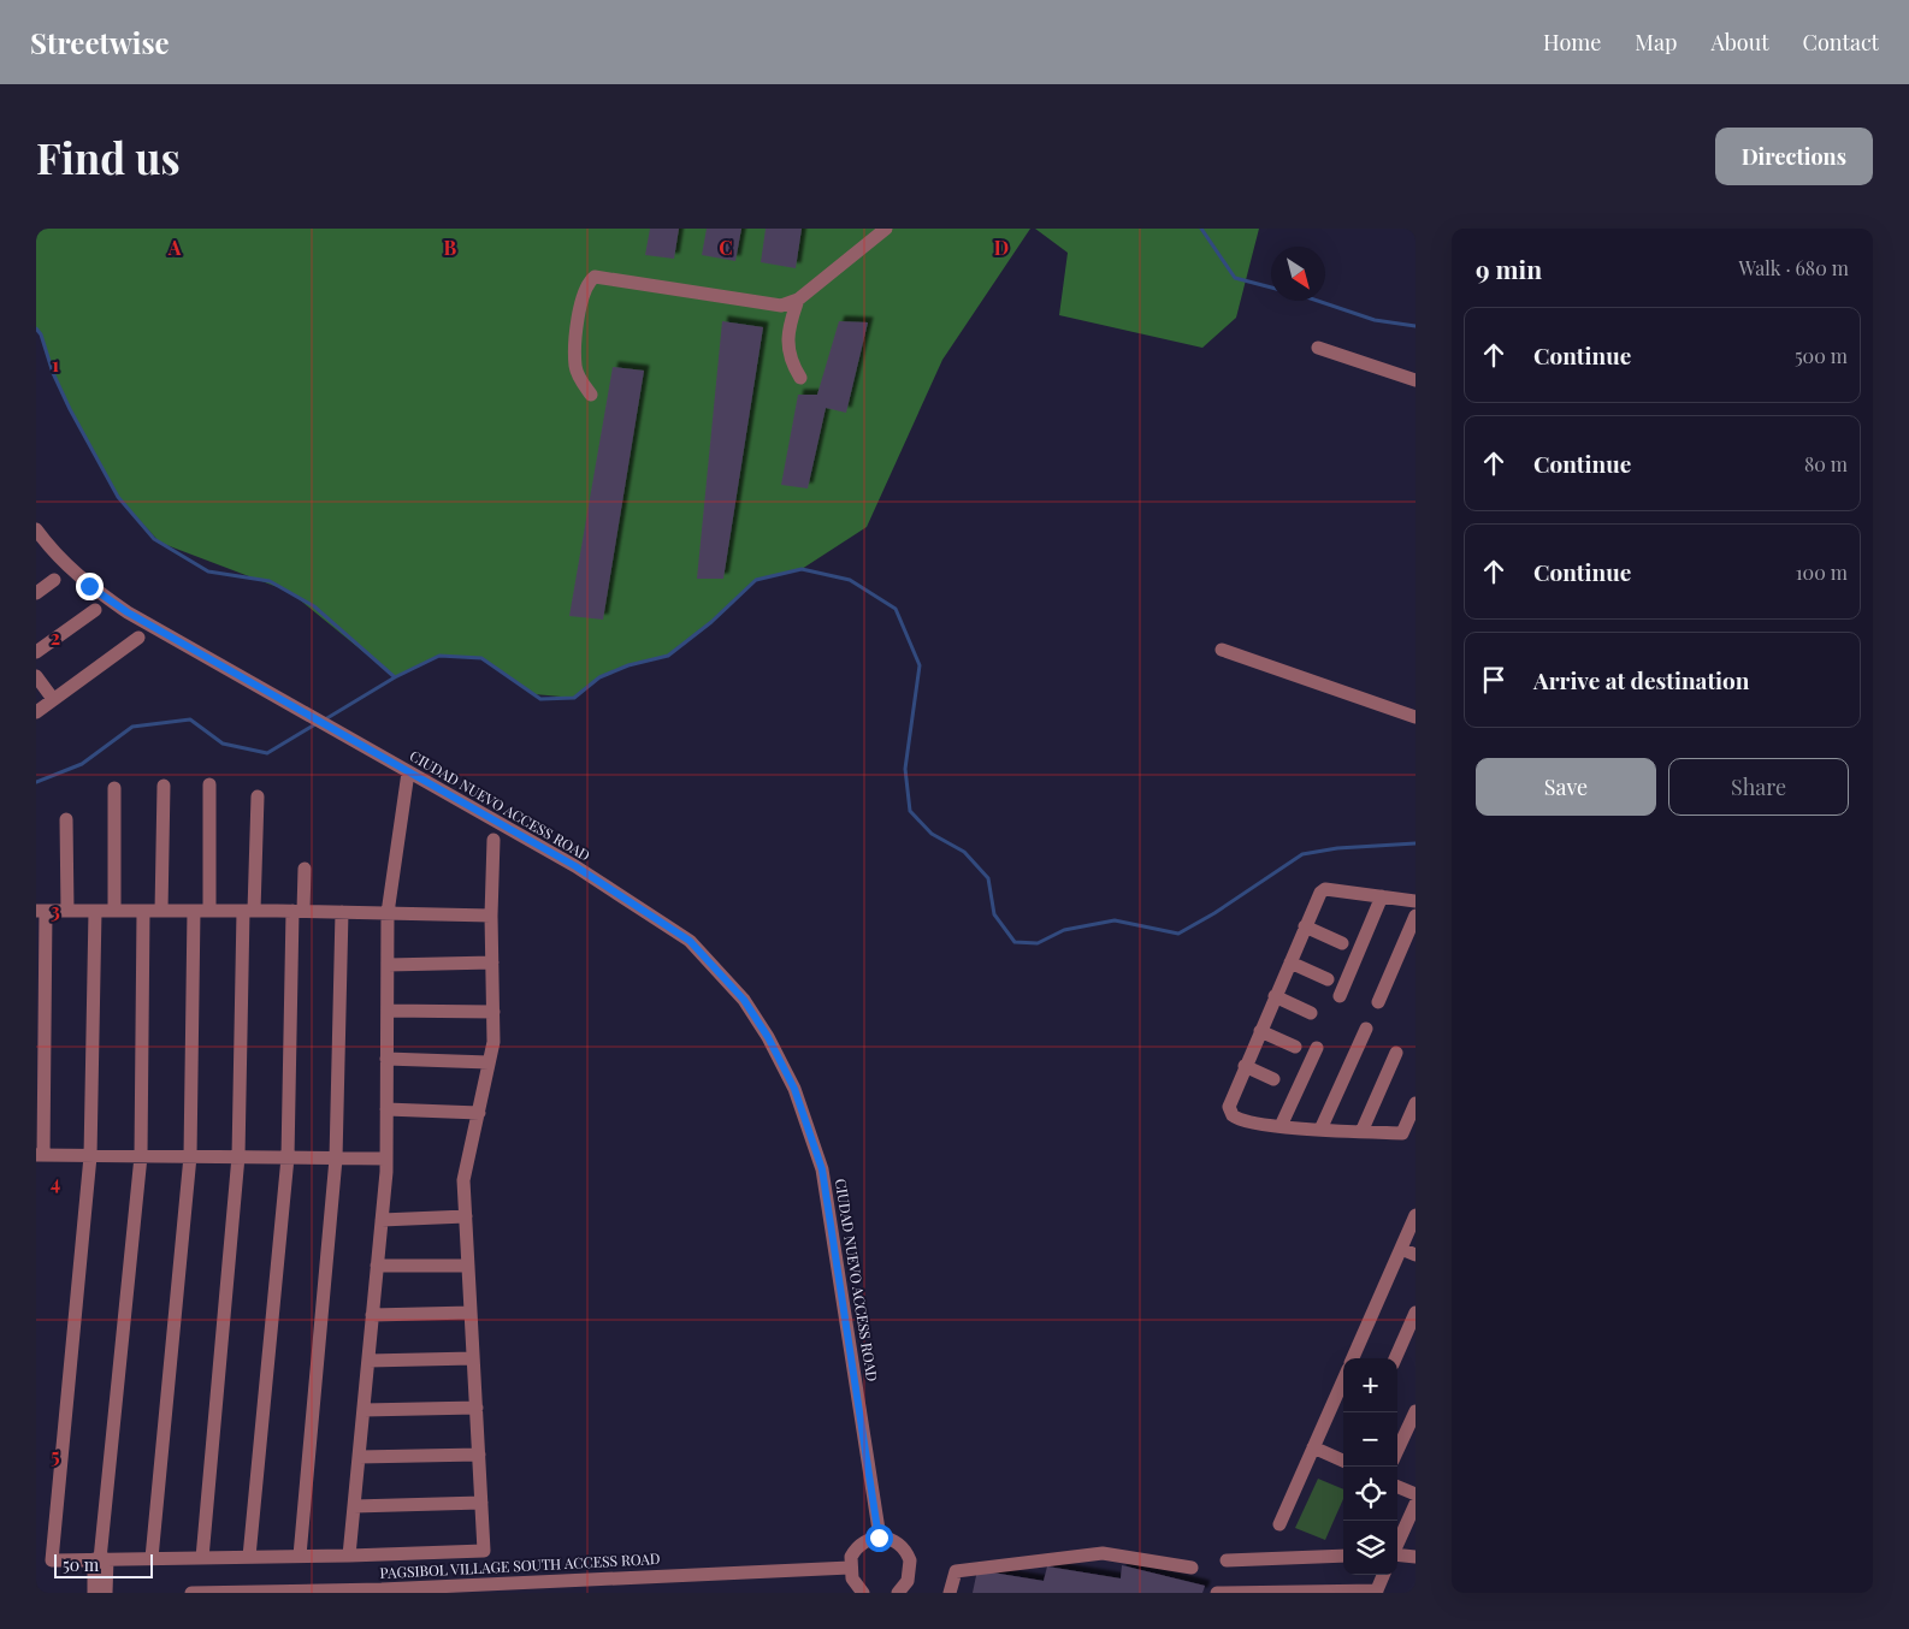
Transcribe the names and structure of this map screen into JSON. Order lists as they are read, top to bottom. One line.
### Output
{"streets":{"street":["CIUDAD NUEVO ACCESS ROAD","PAGSIBOL VILLAGE SOUTH ACCESS ROAD"]},"scale_bar":"50 m","north":"bottom right","page":{"header":"Streetwise","nav":["Home","Map","About","Contact"],"buttons":["Directions",["Save","Share"]],"title":"Find us","heading":["9 min","Walk · 680 m"],"list":[["Continue","500 m"],["Continue","80 m"],["Continue","100 m"],"Arrive at destination"],"map_buttons":["+","−"],"scale":"50 m"},"grid":{"columns":["A","B","C","D"],"rows":["1","2","3","4","5"]}}
